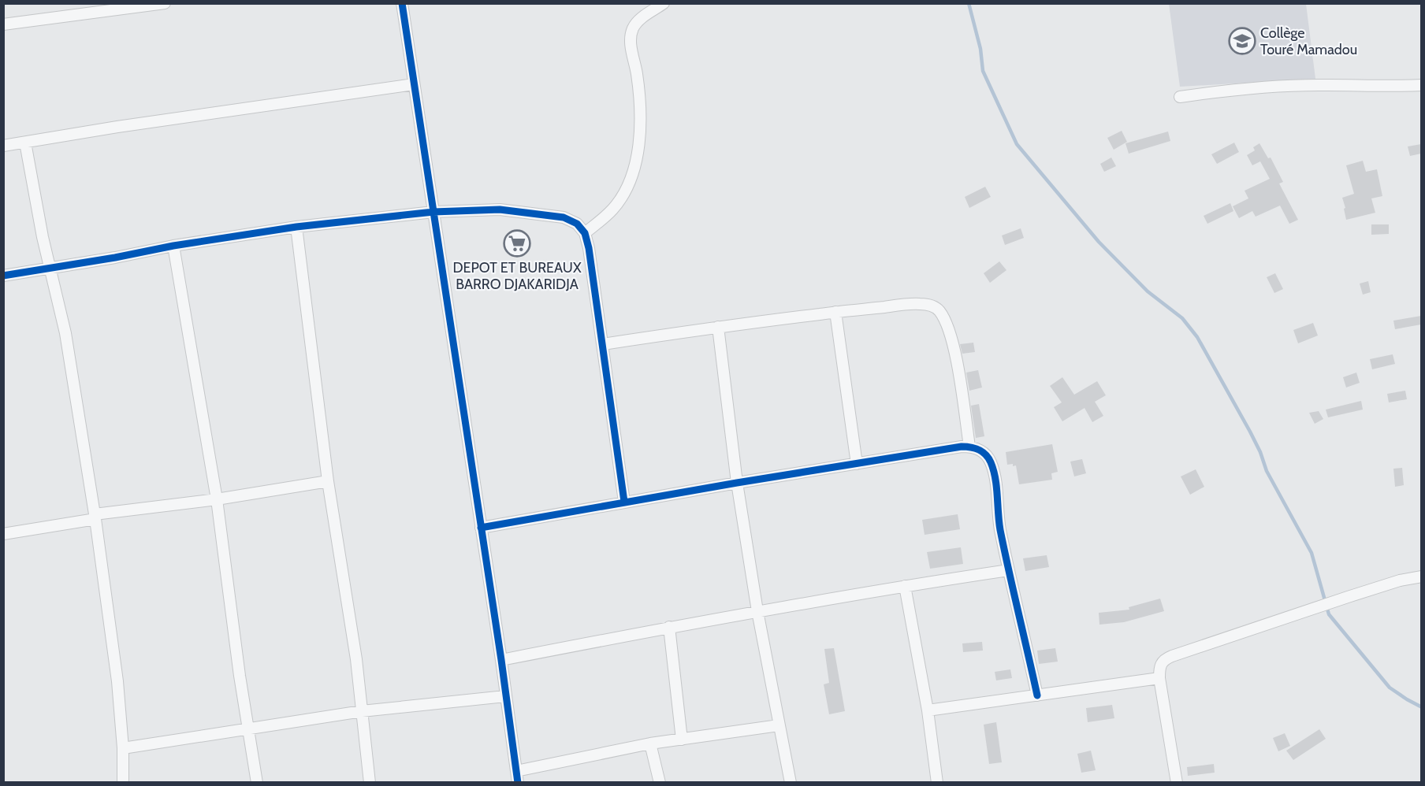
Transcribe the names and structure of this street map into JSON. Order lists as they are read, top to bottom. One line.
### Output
{"places":{"school or university":["Collège Touré Mamadou"],"supermarket":["DEPOT ET BUREAUX BARRO DJAKARIDJA"]}}
